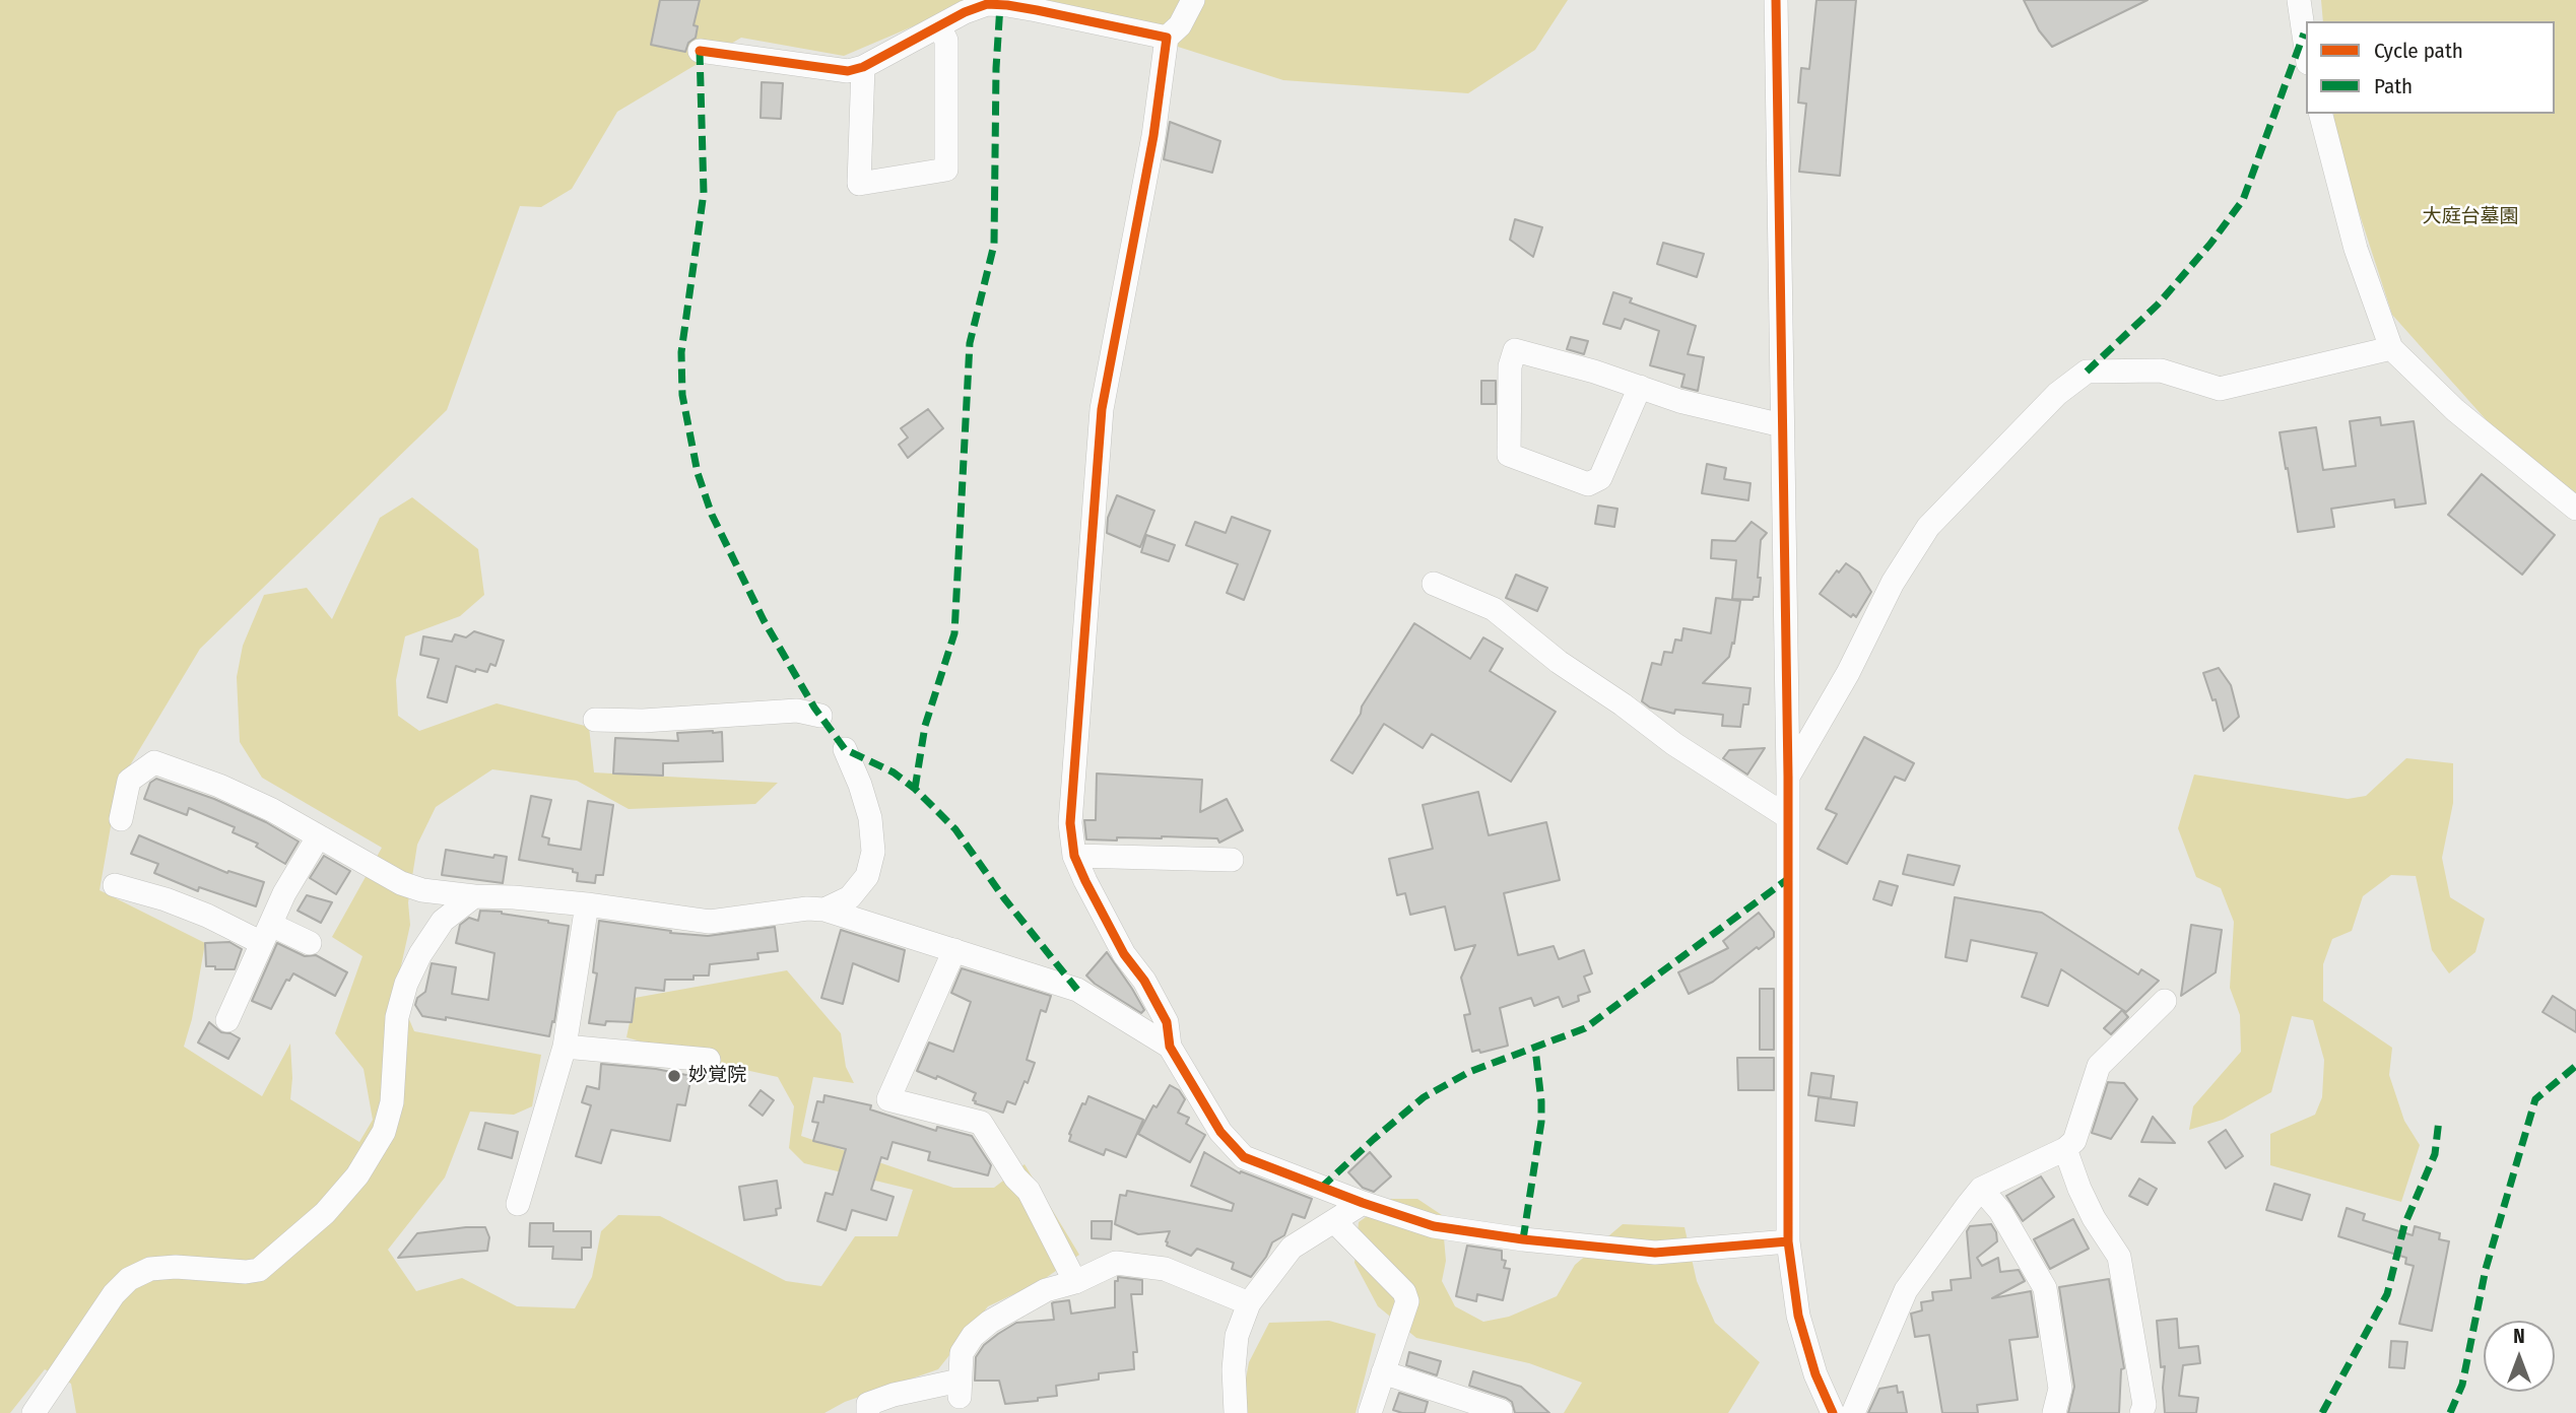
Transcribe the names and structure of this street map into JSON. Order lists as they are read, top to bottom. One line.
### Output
{"parks":["大庭台墓園"],"places":["妙覚院"],"legend":["Cycle path","Path"],"north":"top"}
